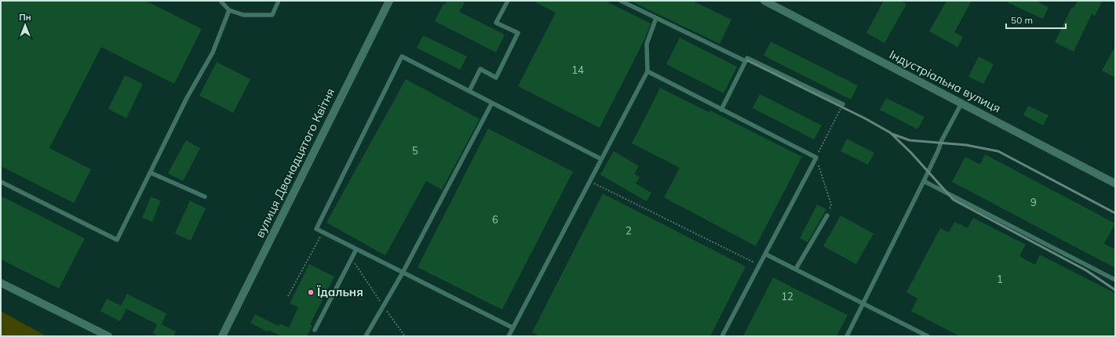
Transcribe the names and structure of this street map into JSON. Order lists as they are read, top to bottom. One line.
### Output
{"streets":{"street":["Індустріальна вулиця","вулиця Дванадцятого Квітня"]},"places":["Їдальня"],"house_numbers":["14","5","9","6","2","1","12"],"scale_bar":"50 m","north":"top"}
